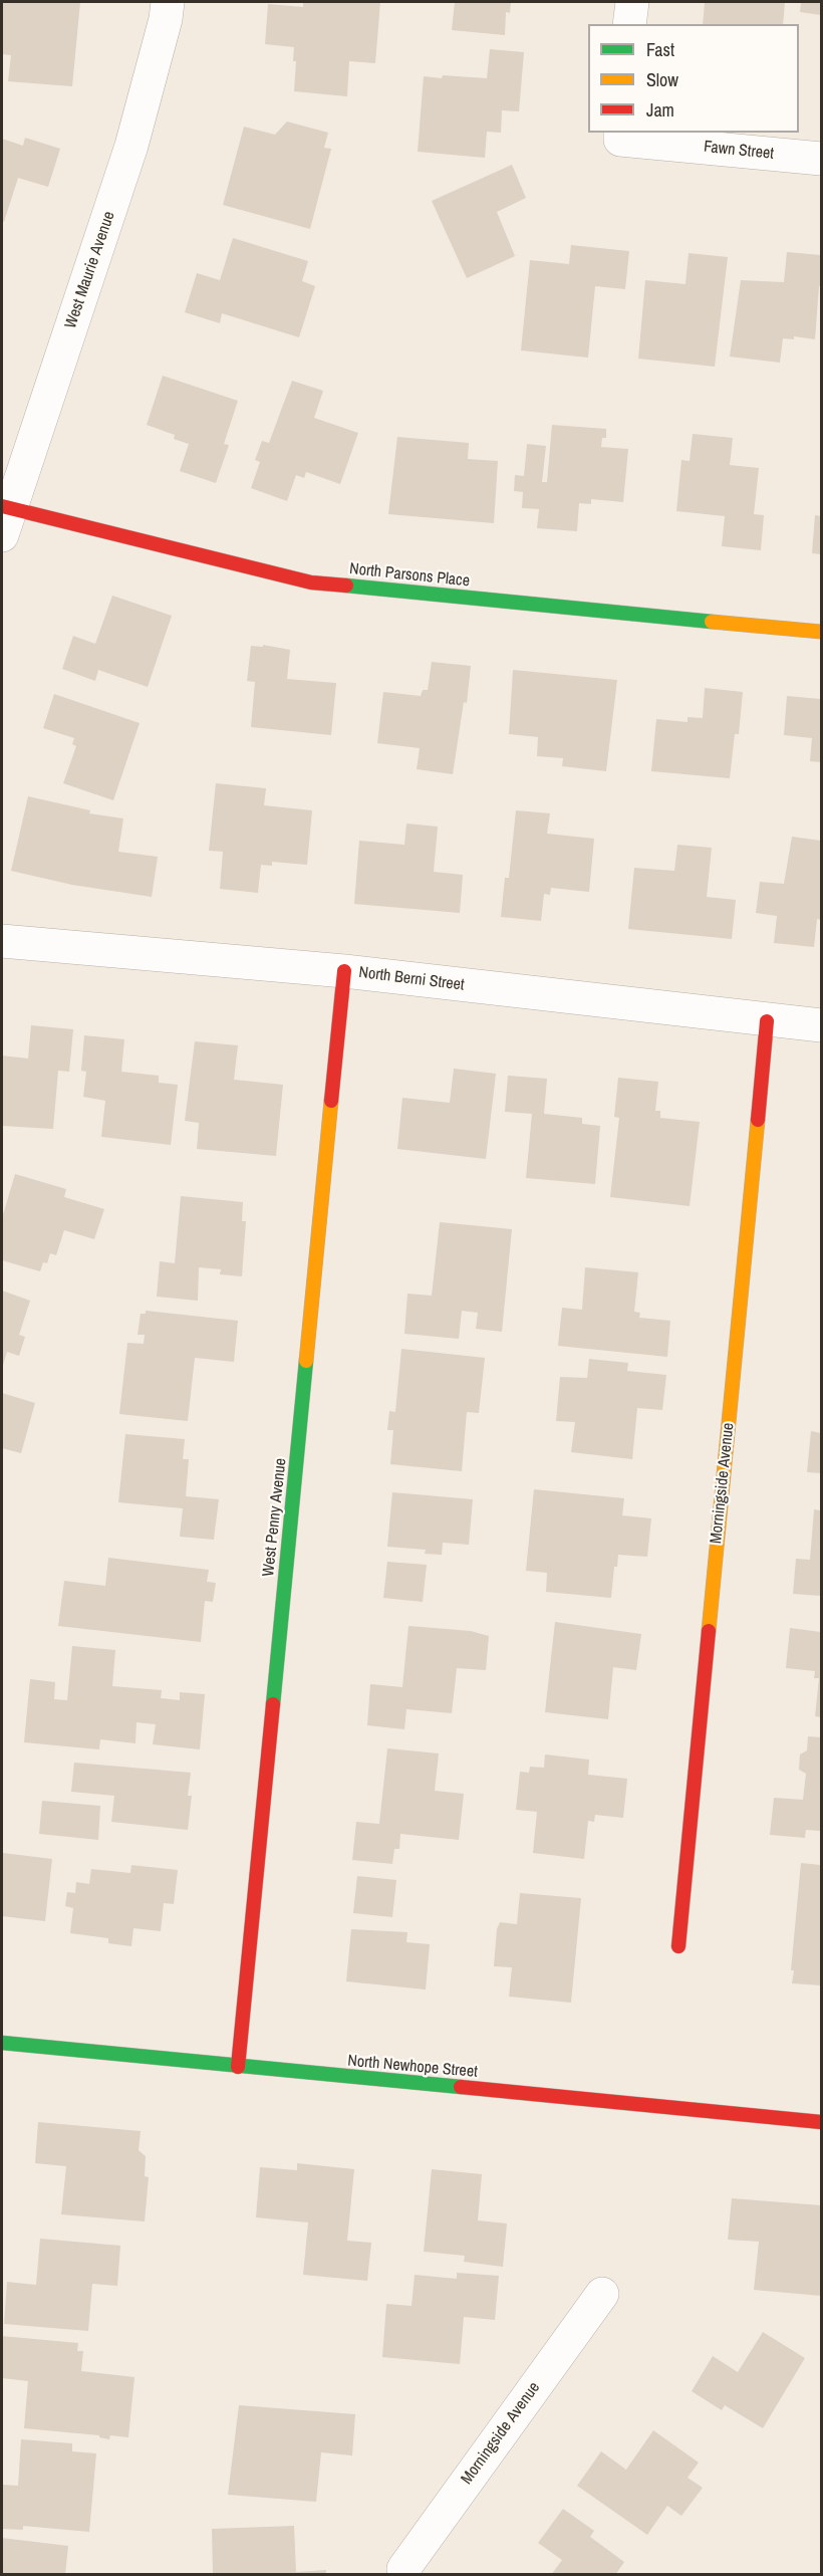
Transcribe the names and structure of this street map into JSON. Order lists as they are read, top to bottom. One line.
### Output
{"streets":{"street":["Fawn Street","West Maurie Avenue","North Parsons Place","North Berni Street","Morningside Avenue","West Penny Avenue","North Newhope Street"]},"crossings":[["West Maurie Avenue","North Parsons Place"],["North Berni Street","Morningside Avenue"],["North Berni Street","West Penny Avenue"],["West Penny Avenue","North Newhope Street"]],"legend":["Fast","Slow","Jam"]}
